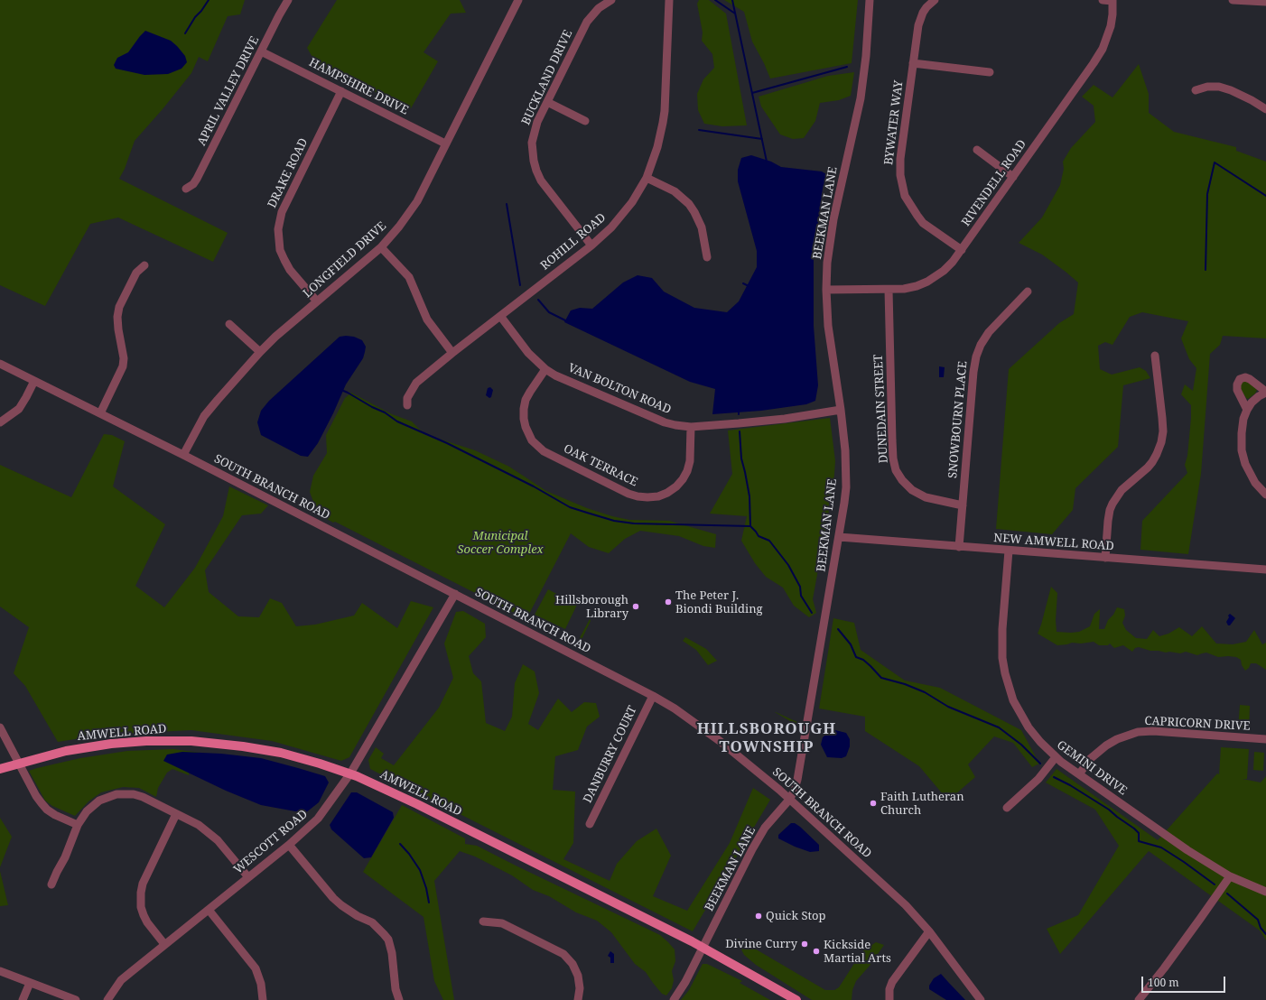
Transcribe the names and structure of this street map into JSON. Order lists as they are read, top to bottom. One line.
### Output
{"streets":{"main road":["AMWELL ROAD"],"street":["BUCKLAND DRIVE","HAMPSHIRE DRIVE","APRIL VALLEY DRIVE","BYWATER WAY","DRAKE ROAD","RIVENDELL ROAD","BEEKMAN LANE","ROHILL ROAD","LONGFIELD DRIVE","VAN BOLTON ROAD","DUNEDAIN STREET","SNOWBOURN PLACE","OAK TERRACE","SOUTH BRANCH ROAD","NEW AMWELL ROAD","CAPRICORN DRIVE","DANBURRY COURT","GEMINI DRIVE","WESCOTT ROAD"]},"crossings":[["BUCKLAND DRIVE","ROHILL ROAD"],["HAMPSHIRE DRIVE","APRIL VALLEY DRIVE"],["HAMPSHIRE DRIVE","DRAKE ROAD"],["HAMPSHIRE DRIVE","LONGFIELD DRIVE"],["BYWATER WAY","RIVENDELL ROAD"],["DRAKE ROAD","LONGFIELD DRIVE"],["RIVENDELL ROAD","BEEKMAN LANE"],["RIVENDELL ROAD","DUNEDAIN STREET"],["BEEKMAN LANE","VAN BOLTON ROAD"],["BEEKMAN LANE","SOUTH BRANCH ROAD"],["BEEKMAN LANE","NEW AMWELL ROAD"],["BEEKMAN LANE","AMWELL ROAD"],["ROHILL ROAD","VAN BOLTON ROAD"],["LONGFIELD DRIVE","SOUTH BRANCH ROAD"],["VAN BOLTON ROAD","OAK TERRACE"],["DUNEDAIN STREET","SNOWBOURN PLACE"],["SNOWBOURN PLACE","NEW AMWELL ROAD"],["SOUTH BRANCH ROAD","DANBURRY COURT"],["SOUTH BRANCH ROAD","WESCOTT ROAD"],["NEW AMWELL ROAD","GEMINI DRIVE"],["CAPRICORN DRIVE","GEMINI DRIVE"],["AMWELL ROAD","WESCOTT ROAD"]],"districts":["HILLSBOROUGH TOWNSHIP"],"parks":["Municipal Soccer Complex"],"places":["The Peter J. Biondi Building","Hillsborough Library","Faith Lutheran Church","Quick Stop","Divine Curry","Kickside Martial Arts"],"scale_bar":"100 m"}
